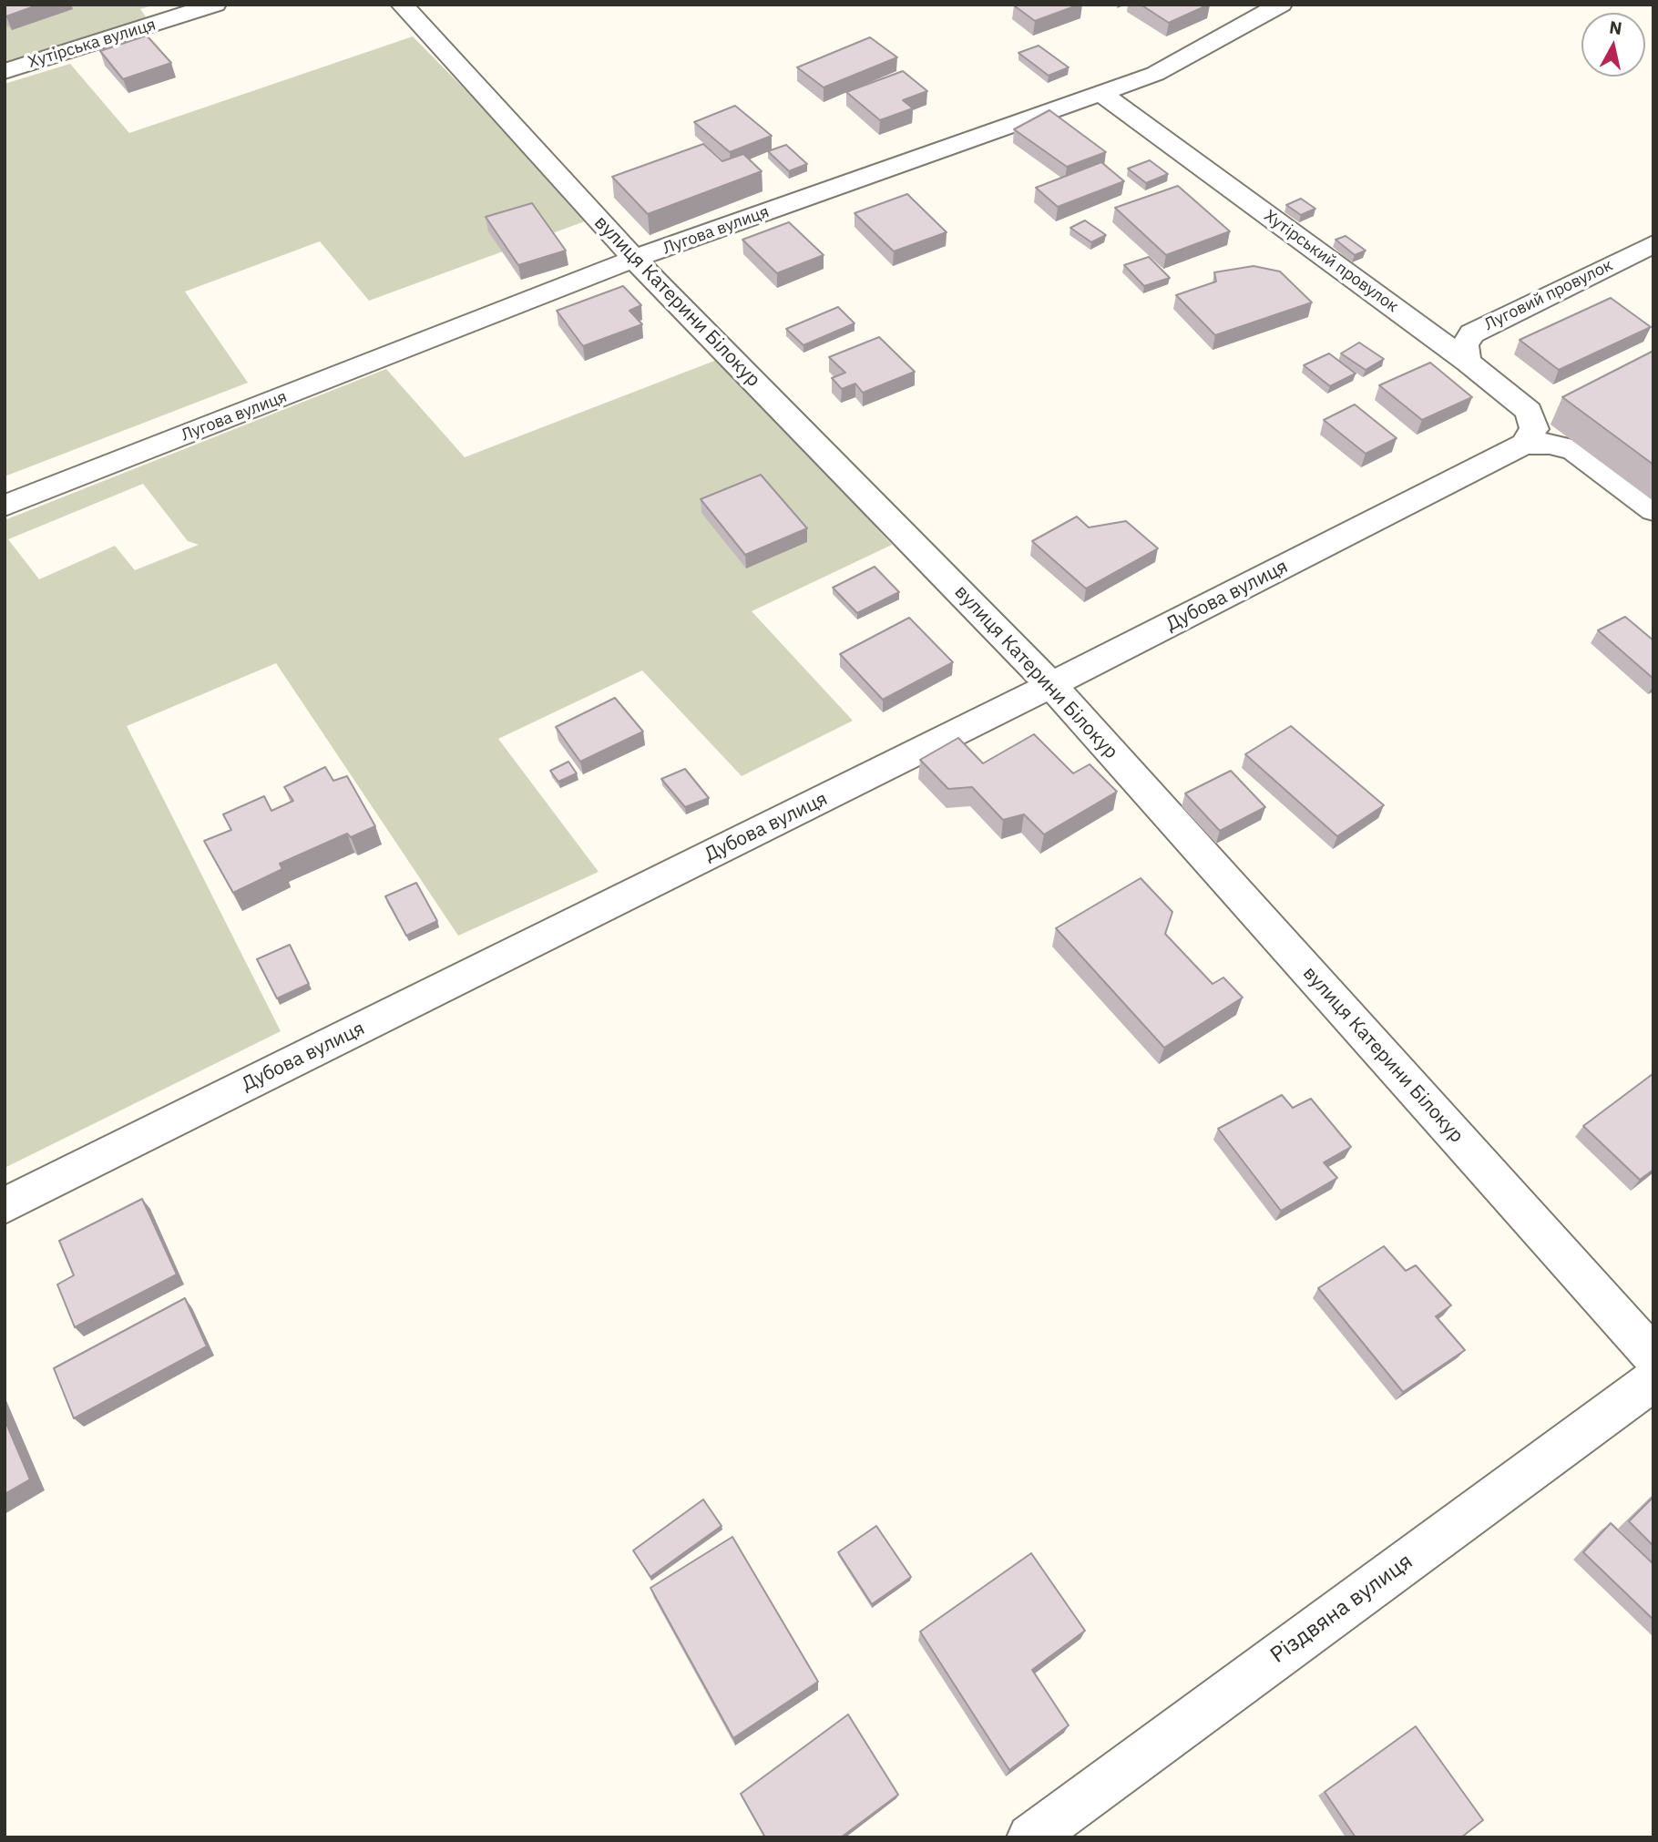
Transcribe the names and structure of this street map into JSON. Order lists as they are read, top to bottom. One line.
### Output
{"streets":{"street":["Хутірська вулиця","Лугова вулиця","Хутірський провулок","Луговий провулок","вулиця Катерини Білокур","Дубова вулиця","Різдвяна вулиця"]},"crossings":[["Лугова вулиця","Хутірський провулок"],["Лугова вулиця","вулиця Катерини Білокур"],["Хутірський провулок","Луговий провулок"],["Хутірський провулок","Дубова вулиця"],["вулиця Катерини Білокур","Дубова вулиця"]],"north":"top"}
